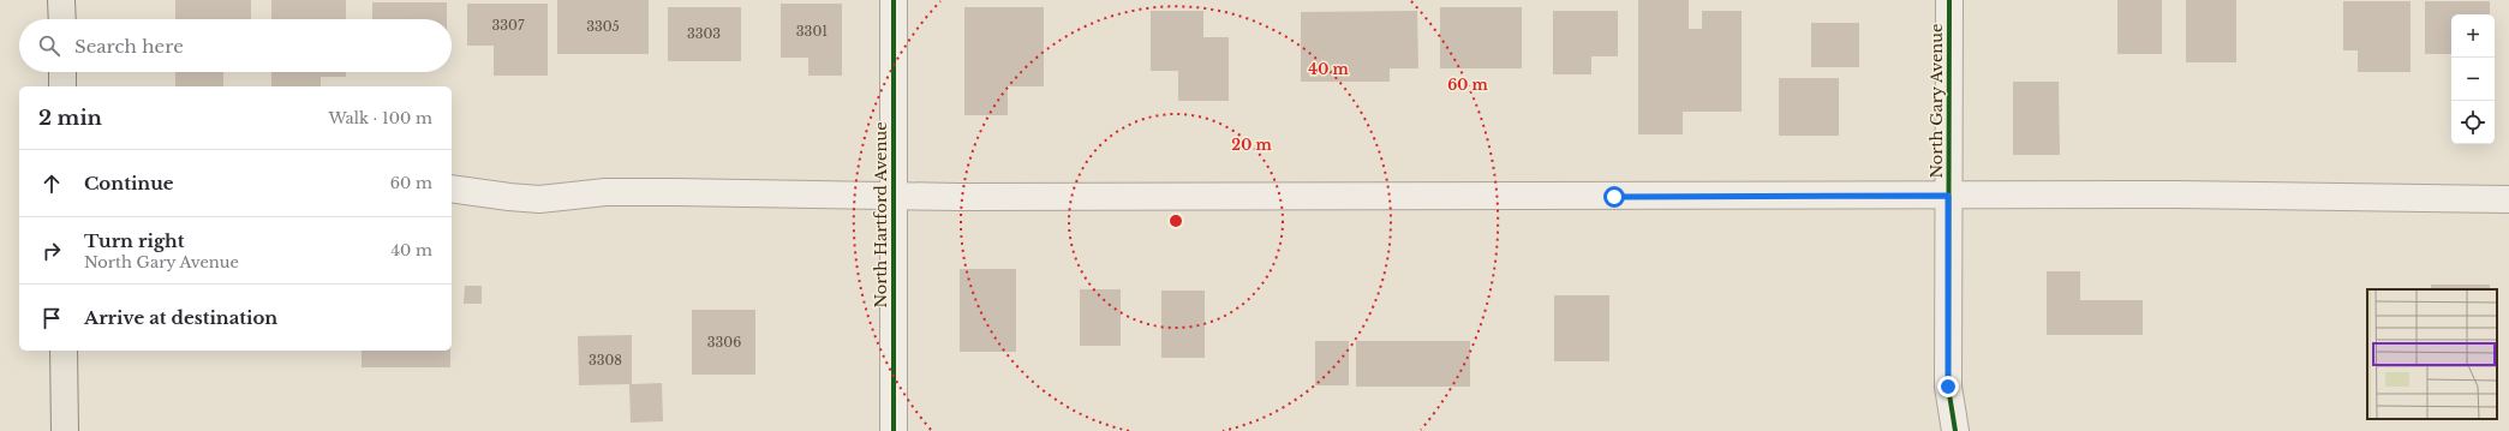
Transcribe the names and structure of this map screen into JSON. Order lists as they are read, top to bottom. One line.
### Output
{"streets":{"street":["North Gary Avenue","North Hartford Avenue"]},"house_numbers":["3307","3305","3301","3303","3306","3308"],"page":{"map_buttons":["+","−"],"search":"Search here","heading":["2 min","Walk · 100 m"],"list":[["Continue","60 m"],["Turn right","North Gary Avenue","40 m"],"Arrive at destination"]},"rings":["40 m","60 m","20 m"]}
